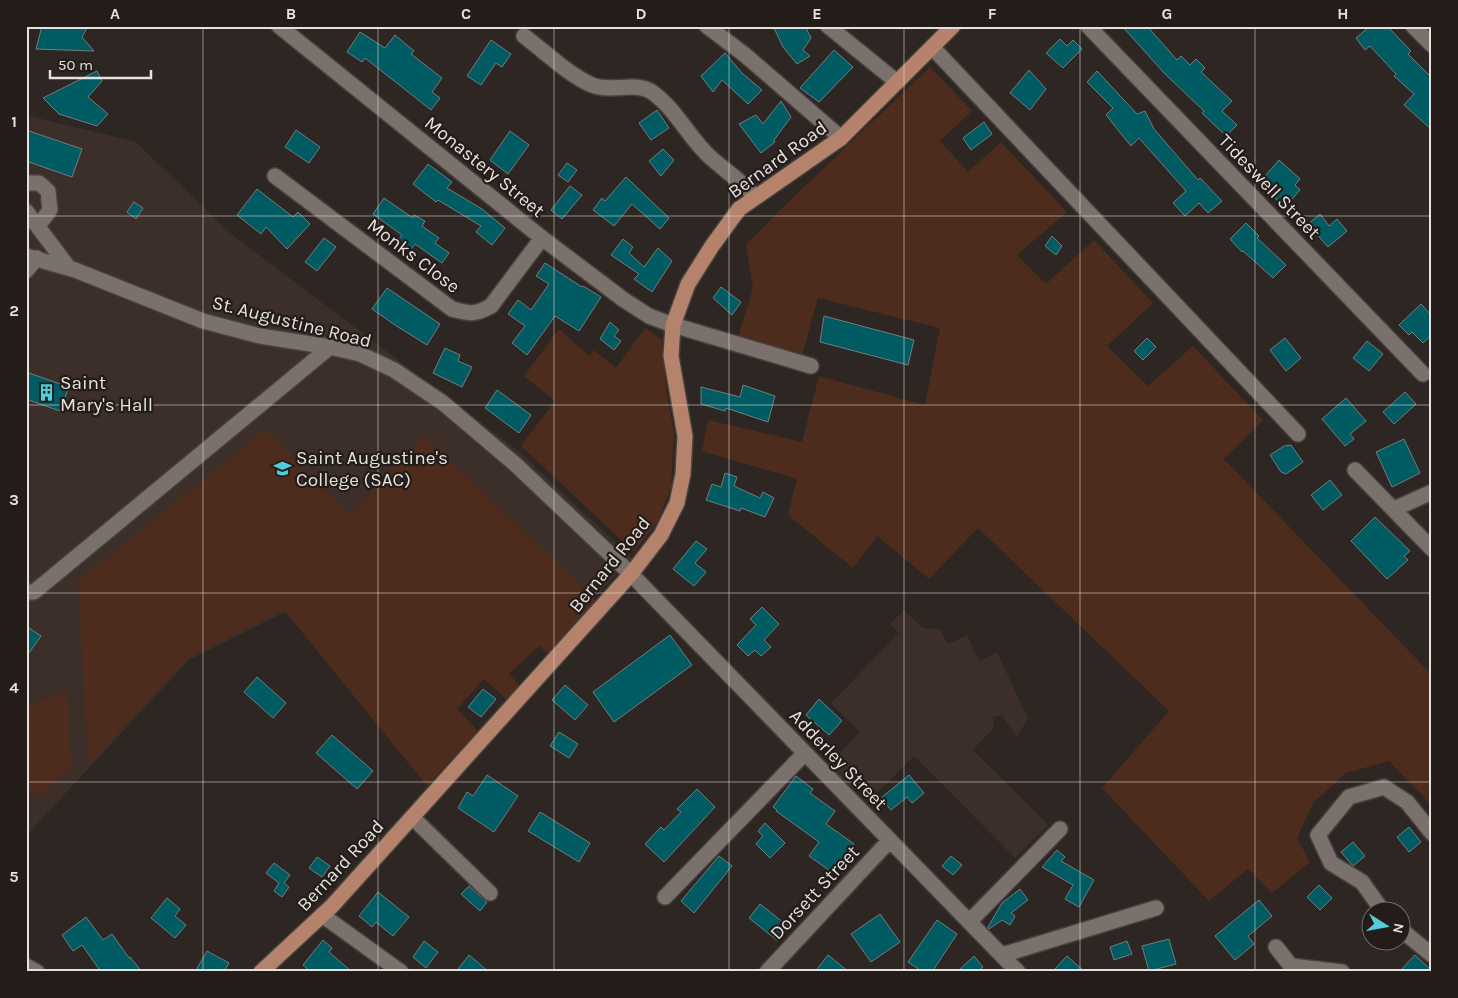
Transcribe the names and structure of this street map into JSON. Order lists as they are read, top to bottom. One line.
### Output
{"streets":{"main road":["Bernard Road"],"street":["Monastery Street","Tideswell Street","Monks Close","St. Augustine Road","Adderley Street","Dorsett Street"]},"crossings":[["Bernard Road","Monastery Street"],["Bernard Road","St. Augustine Road"],["Bernard Road","Adderley Street"],["Monastery Street","Monks Close"],["St. Augustine Road","Adderley Street"],["Adderley Street","Dorsett Street"]],"places":{"building":["Saint Mary's Hall"],"school or university":["Saint Augustine's College (SAC)"]},"scale_bar":"50 m","north":"right","grid":{"columns":["A","B","C","D","E","F","G","H"],"rows":["1","2","3","4","5"]}}
